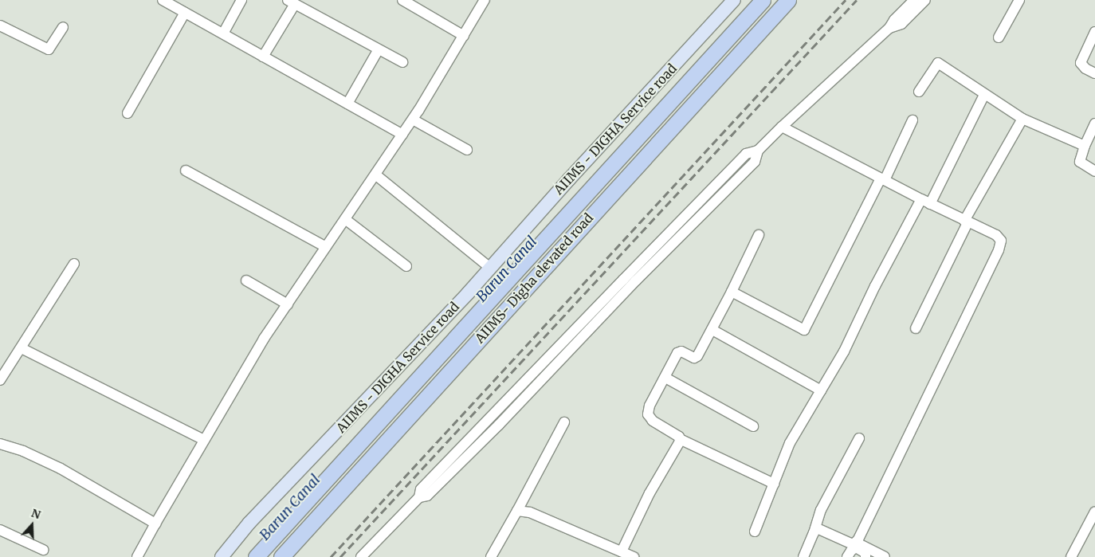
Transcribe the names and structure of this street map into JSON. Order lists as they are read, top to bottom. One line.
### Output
{"streets":{"highway":["AIIMS- Digha elevated road"],"main road":["AIIMS - DIGHA Service road"]},"water":["Barun Canal"],"north":"top"}
